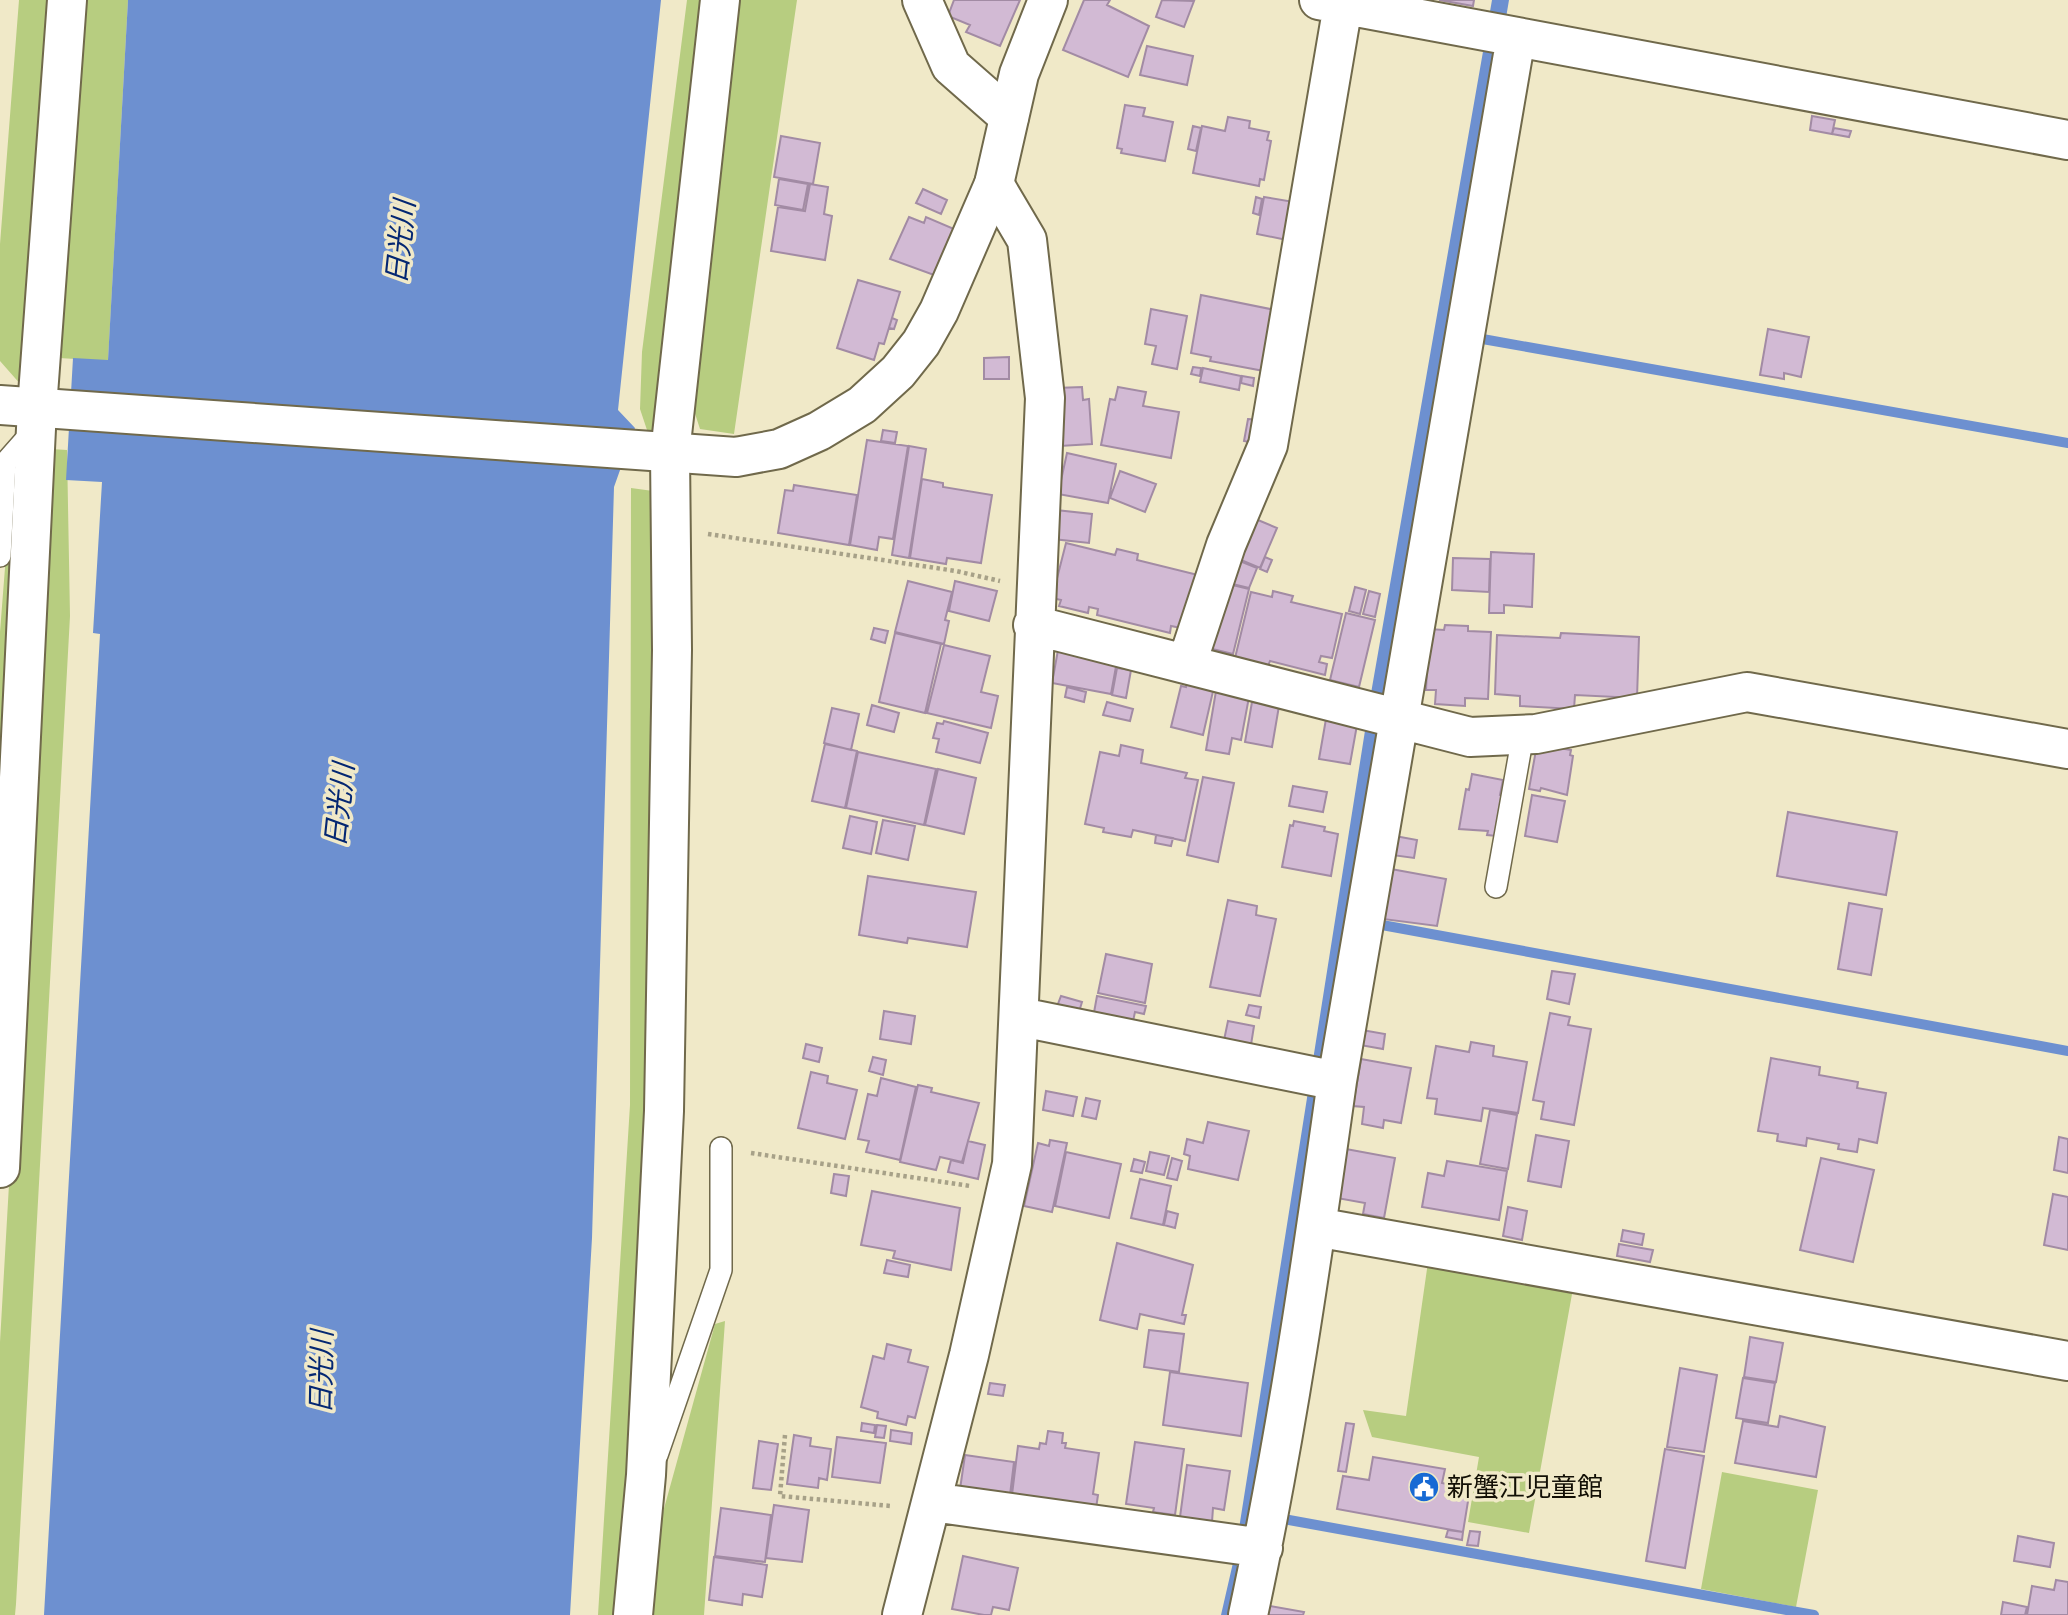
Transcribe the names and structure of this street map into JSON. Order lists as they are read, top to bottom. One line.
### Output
{"water":["日光川"],"places":{"public building":["新蟹江児童館"]}}
